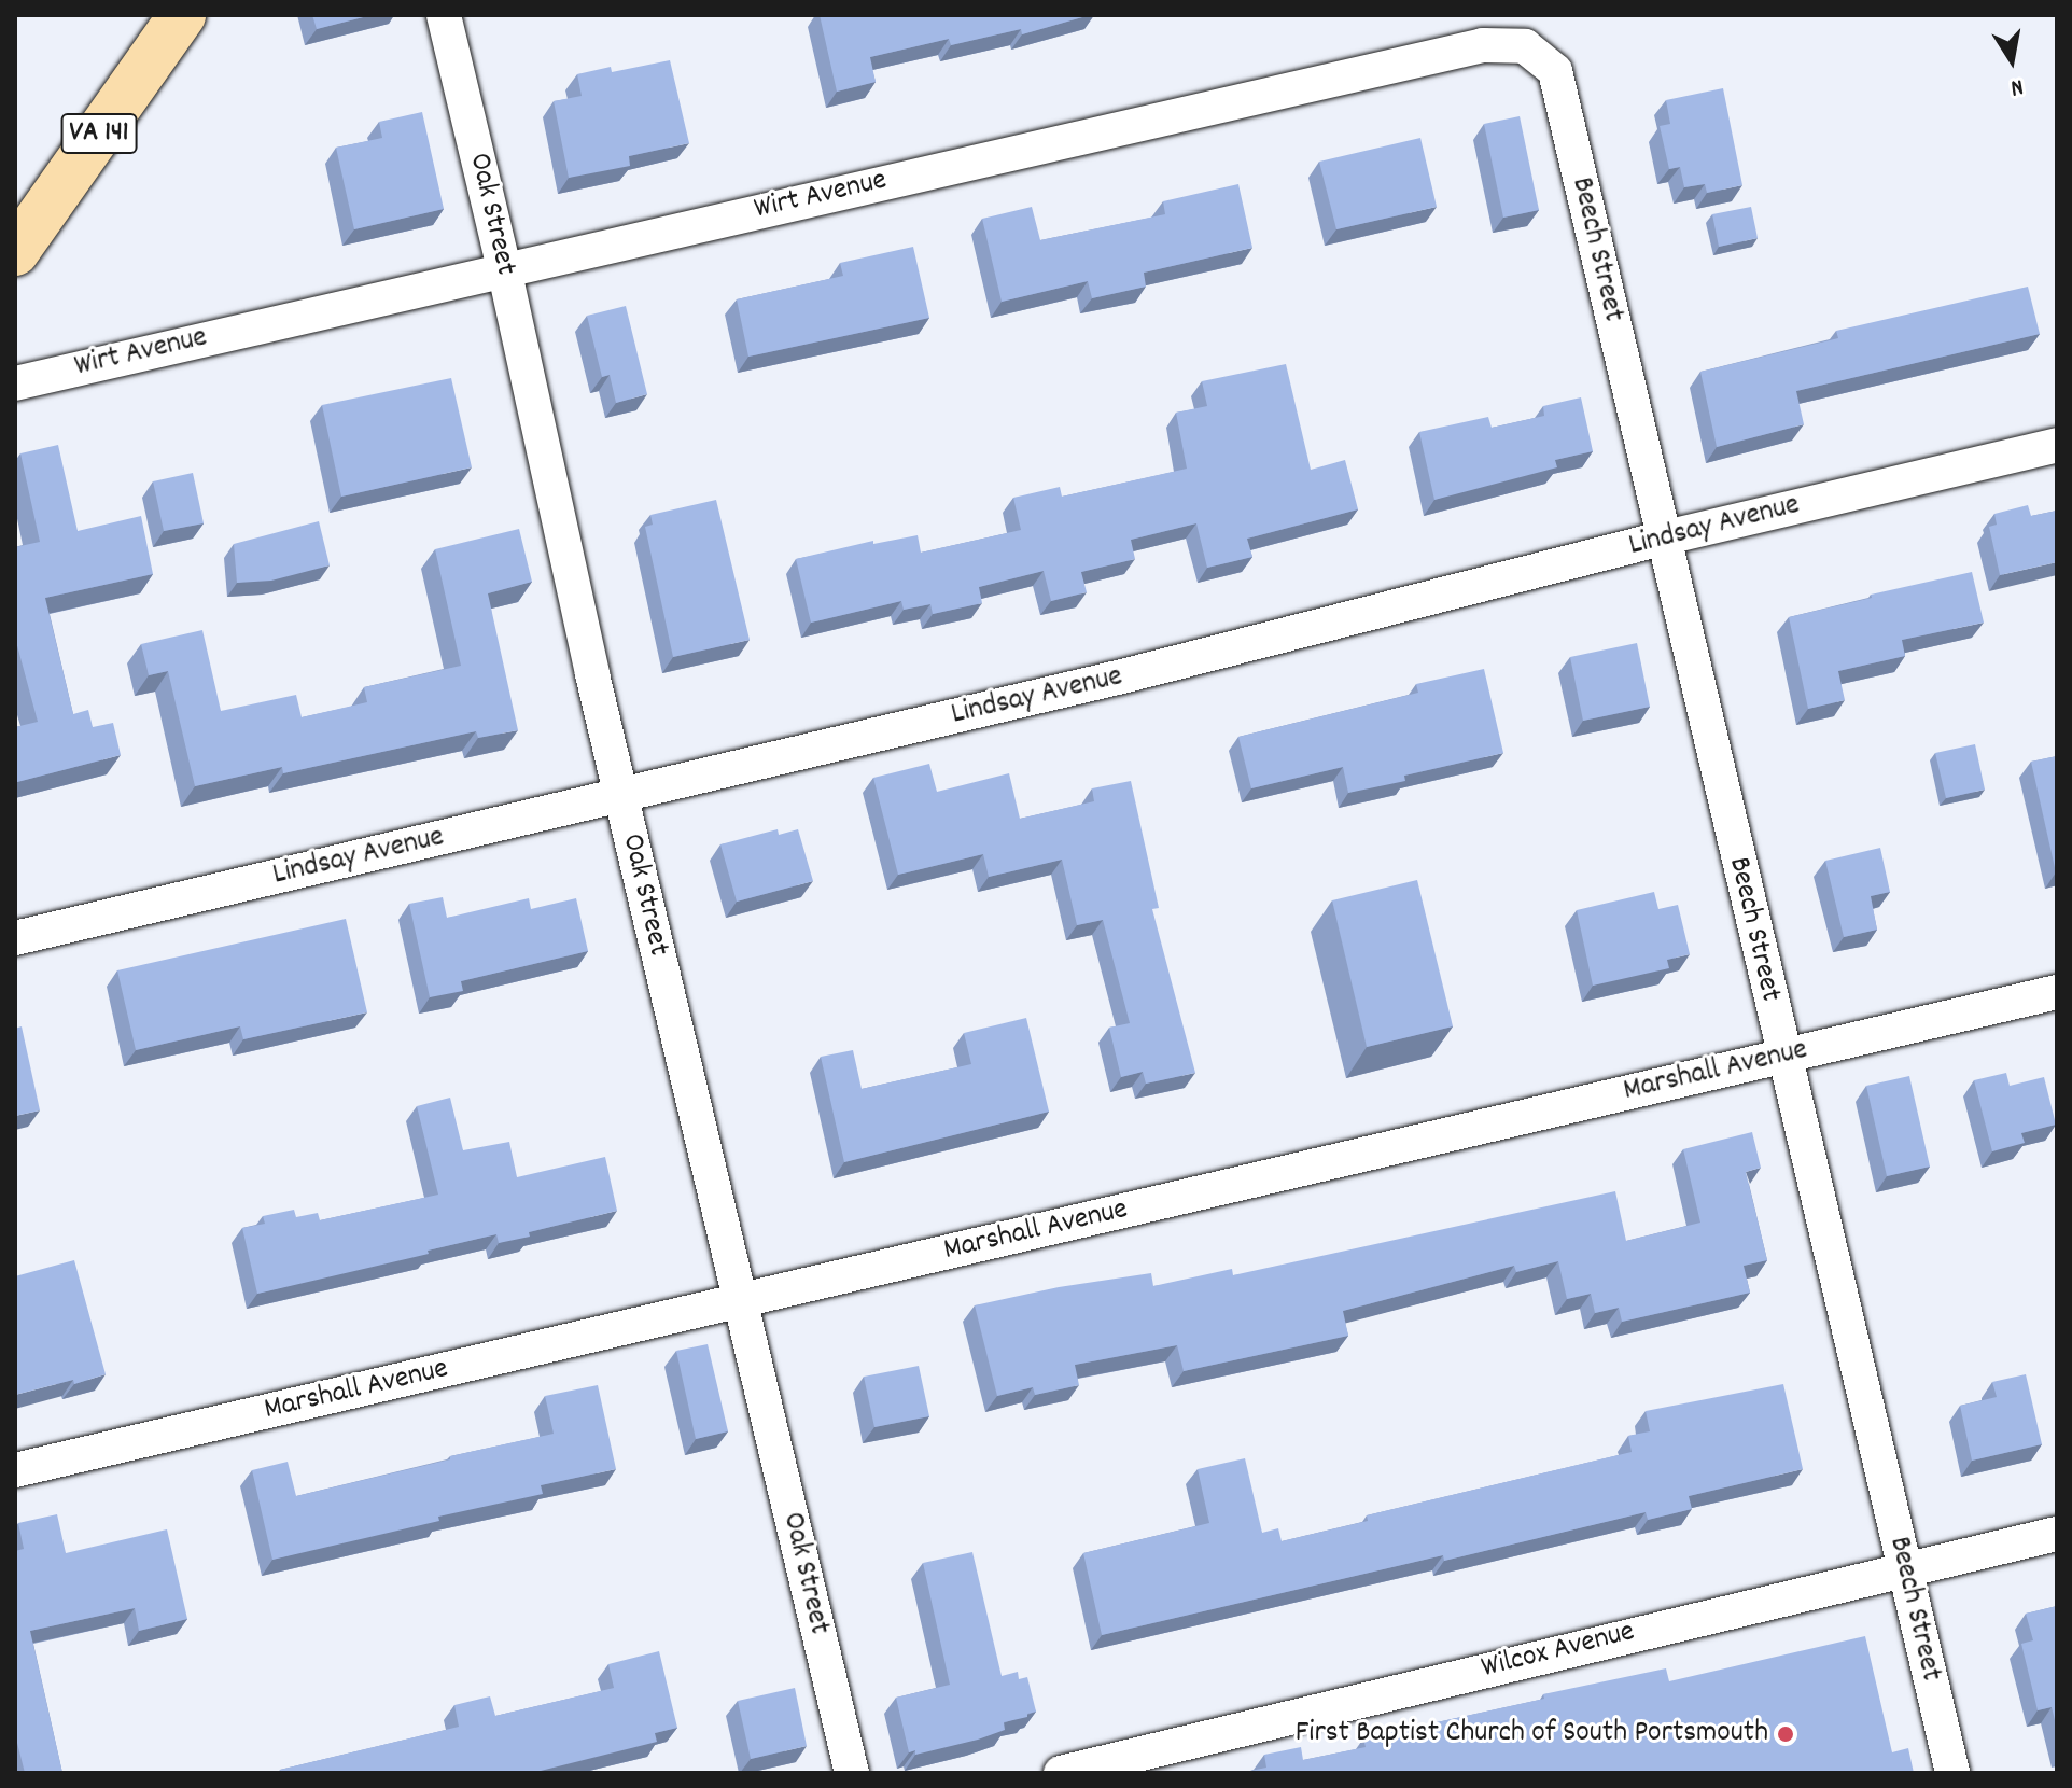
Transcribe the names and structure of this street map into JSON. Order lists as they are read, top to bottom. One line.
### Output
{"streets":{"main road":["VA 141"],"street":["Wirt Avenue","Oak Street","Beech Street","Lindsay Avenue","Marshall Avenue","Wilcox Avenue"]},"crossings":[["Wirt Avenue","Oak Street"],["Wirt Avenue","Beech Street"],["Oak Street","Lindsay Avenue"],["Oak Street","Marshall Avenue"],["Beech Street","Lindsay Avenue"],["Beech Street","Marshall Avenue"],["Beech Street","Wilcox Avenue"]],"places":["First Baptist Church of South Portsmouth"],"north":"bottom"}
